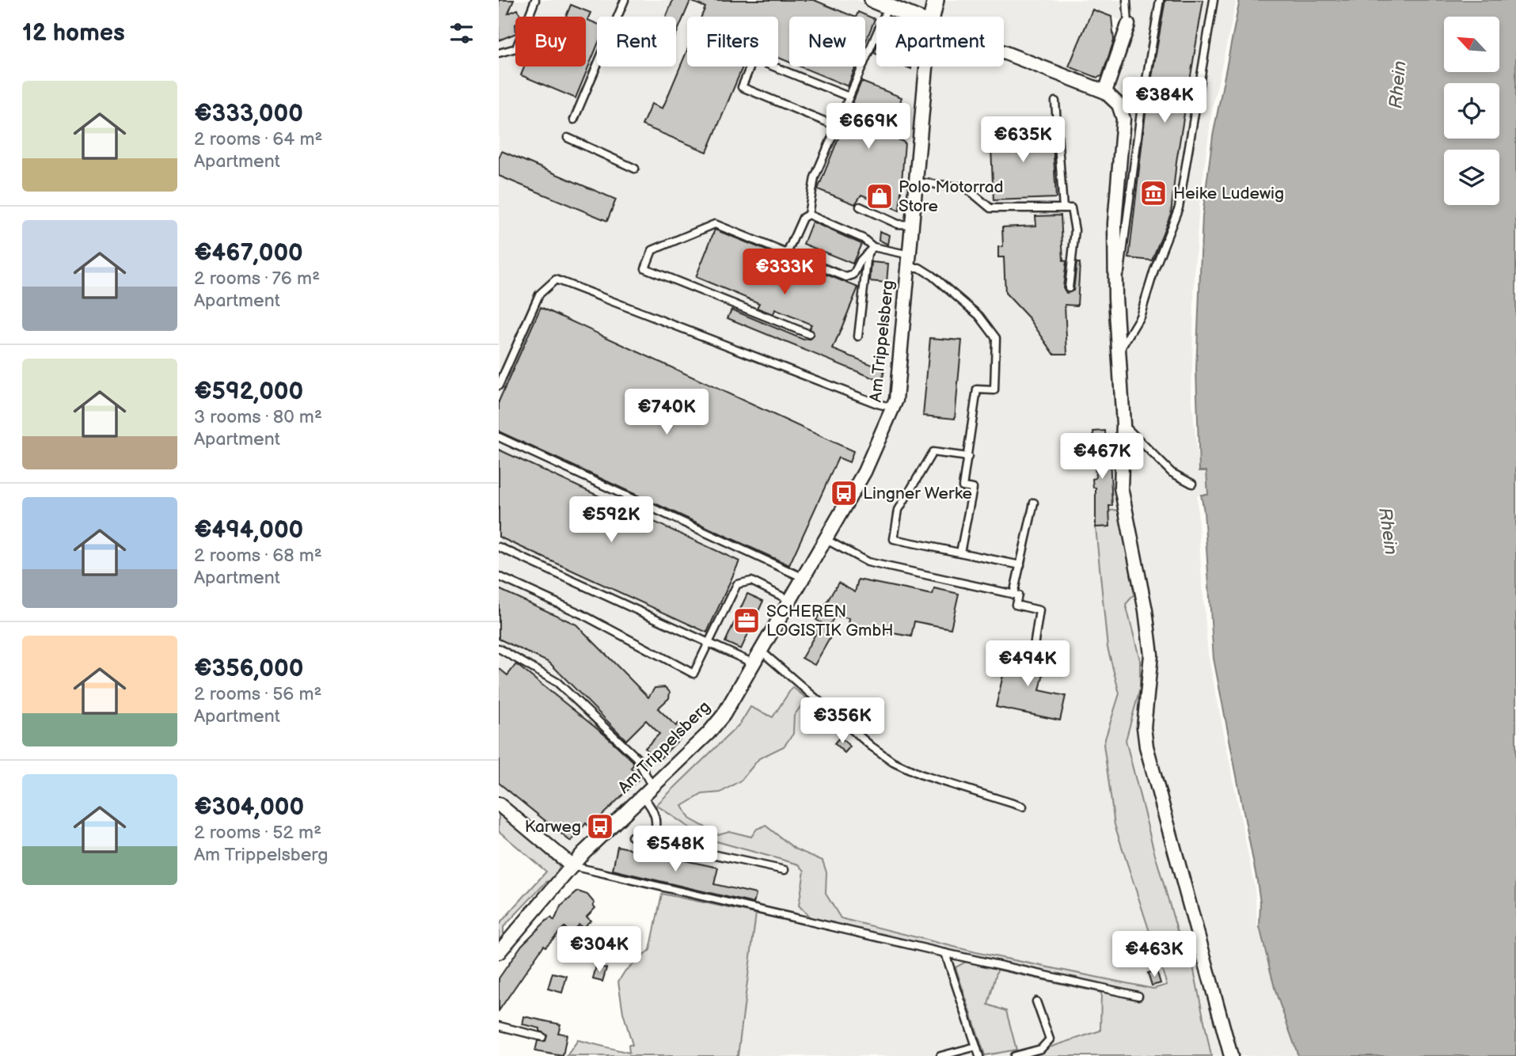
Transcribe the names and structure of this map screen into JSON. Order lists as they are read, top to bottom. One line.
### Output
{"streets":{"street":["Am Trippelsberg"]},"water":["Rhein"],"places":{"museum":["Heike Ludewig"],"shop":["Polo Motorrad Store"],"bus stop":["Lingner Werke","Karweg"],"office":["SCHEREN LOGISTIK GmbH"]},"north":"top left","page":{"heading":"12 homes","chip":["Buy","Rent","Filters","New","Apartment"],"list":[{"name":"€333,000","note":"2 rooms · 64 m² · Apartment"},{"name":"€467,000","note":"2 rooms · 76 m² · Apartment"},{"name":"€592,000","note":"3 rooms · 80 m² · Apartment"},{"name":"€494,000","note":"2 rooms · 68 m² · Apartment"},{"name":"€356,000","note":"2 rooms · 56 m² · Apartment"},{"name":"€304,000","note":"2 rooms · 52 m² · Am Trippelsberg"}],"price":["€384K","€669K","€635K","€333K","€740K","€467K","€592K","€494K","€356K","€548K","€304K","€463K"]}}
